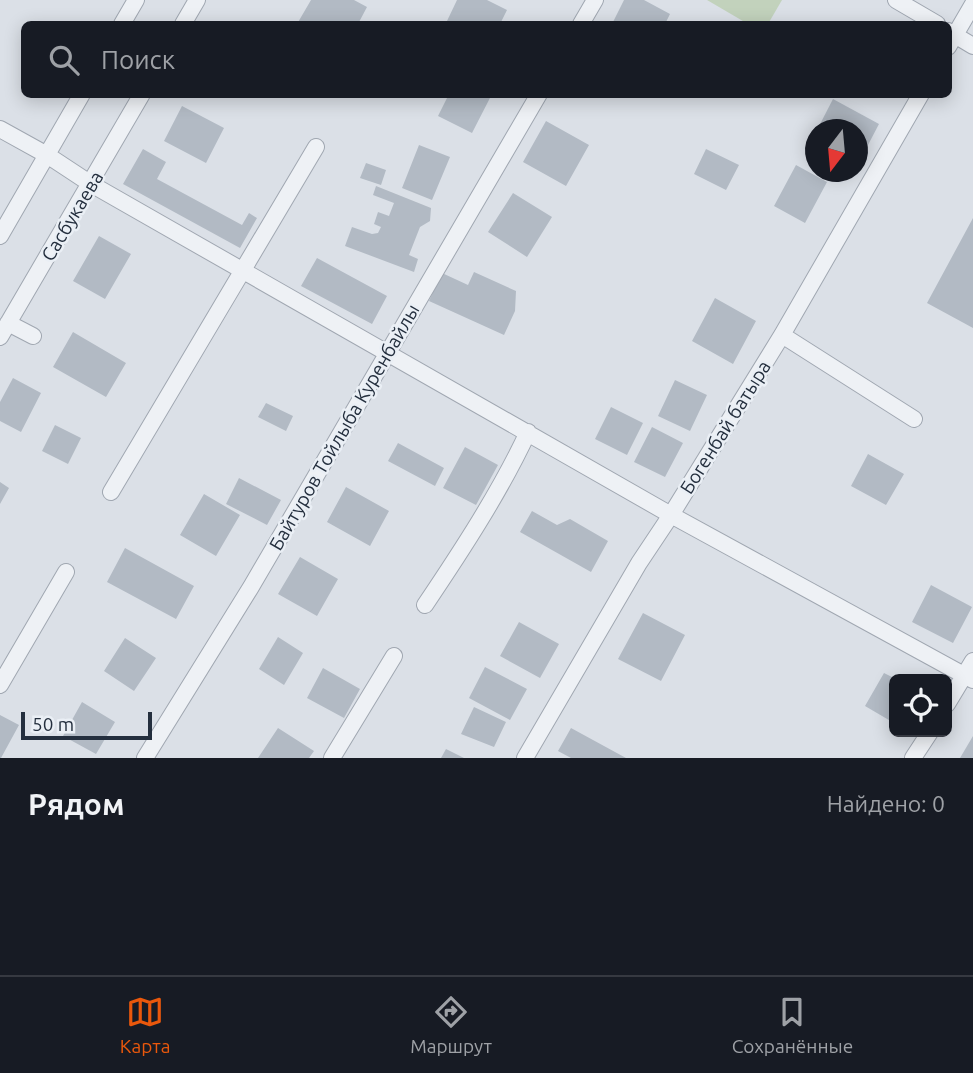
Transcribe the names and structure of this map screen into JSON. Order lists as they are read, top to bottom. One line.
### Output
{"streets":{"street":["Сасбукаева","Байтуров Тойлыба Куренбайлы","Богенбай батыра"]},"scale_bar":"50 m","north":"bottom","page":{"search":"Поиск","scale":"50 m","heading":["Рядом","Найдено: 0"],"nav":["Карта","Маршрут","Сохранённые"]}}
